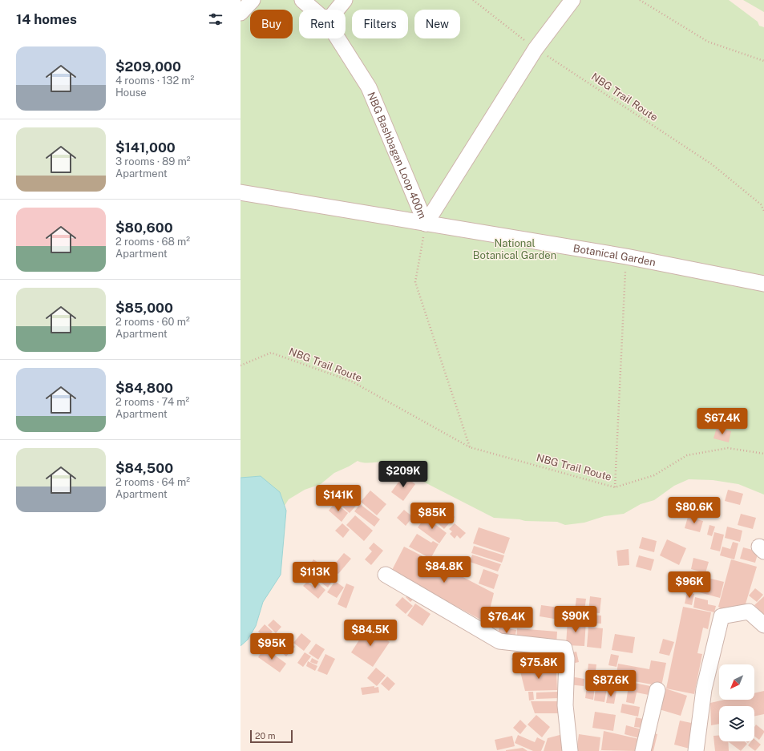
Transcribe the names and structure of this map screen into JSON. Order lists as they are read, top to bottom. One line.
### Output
{"streets":{"street":["NBG Bashbagan Loop 400m","Botanical Garden"],"path":["NBG Trail Route"]},"crossings":[["NBG Bashbagan Loop 400m","Botanical Garden"]],"parks":["National Botanical Garden"],"scale_bar":"20 m","north":"bottom left","page":{"heading":"14 homes","chip":["Buy","Rent","Filters","New"],"list":[{"name":"$209,000","note":"4 rooms · 132 m² · House"},{"name":"$141,000","note":"3 rooms · 89 m² · Apartment"},{"name":"$80,600","note":"2 rooms · 68 m² · Apartment"},{"name":"$85,000","note":"2 rooms · 60 m² · Apartment"},{"name":"$84,800","note":"2 rooms · 74 m² · Apartment"},{"name":"$84,500","note":"2 rooms · 64 m² · Apartment"}],"price":["$67.4K","$209K","$141K","$80.6K","$85K","$84.8K","$113K","$96K","$90K","$76.4K","$84.5K","$95K","$75.8K","$87.6K"],"scale":"20 m"}}
